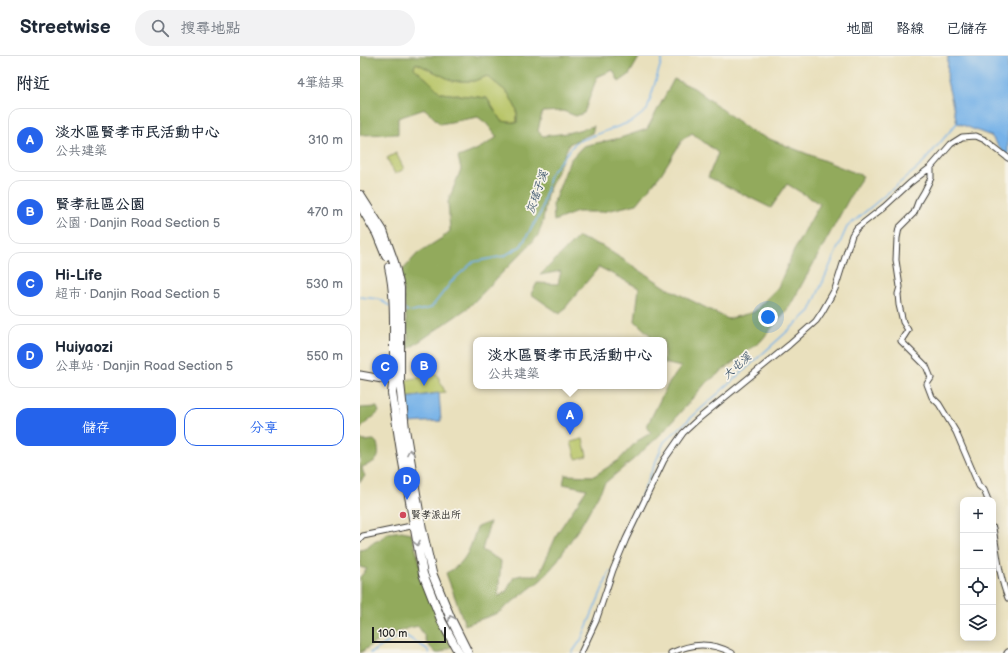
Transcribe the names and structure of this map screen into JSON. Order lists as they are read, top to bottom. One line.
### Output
{"water":["灰瑤子溪","大屯溪"],"places":["賢孝派出所"],"scale_bar":"100 m","page":{"header":"Streetwise","search":"搜尋地點","nav":["地圖","路線","已儲存"],"heading":["附近","4筆結果"],"list":[{"mark":"A","name":"淡水區賢孝市民活動中心","note":"公共建築","value":"310 m"},{"mark":"B","name":"賢孝社區公園","note":"公園 · Danjin Road Section 5","value":"470 m"},{"mark":"C","name":"Hi-Life","note":"超市 · Danjin Road Section 5","value":"530 m"},{"mark":"D","name":"Huiyaozi","note":"公車站 · Danjin Road Section 5","value":"550 m"}],"popup":["淡水區賢孝市民活動中心","公共建築"],"pins":["B","C","A","D"],"buttons":["儲存","分享"],"map_buttons":["+","−"],"scale":"100 m"}}
